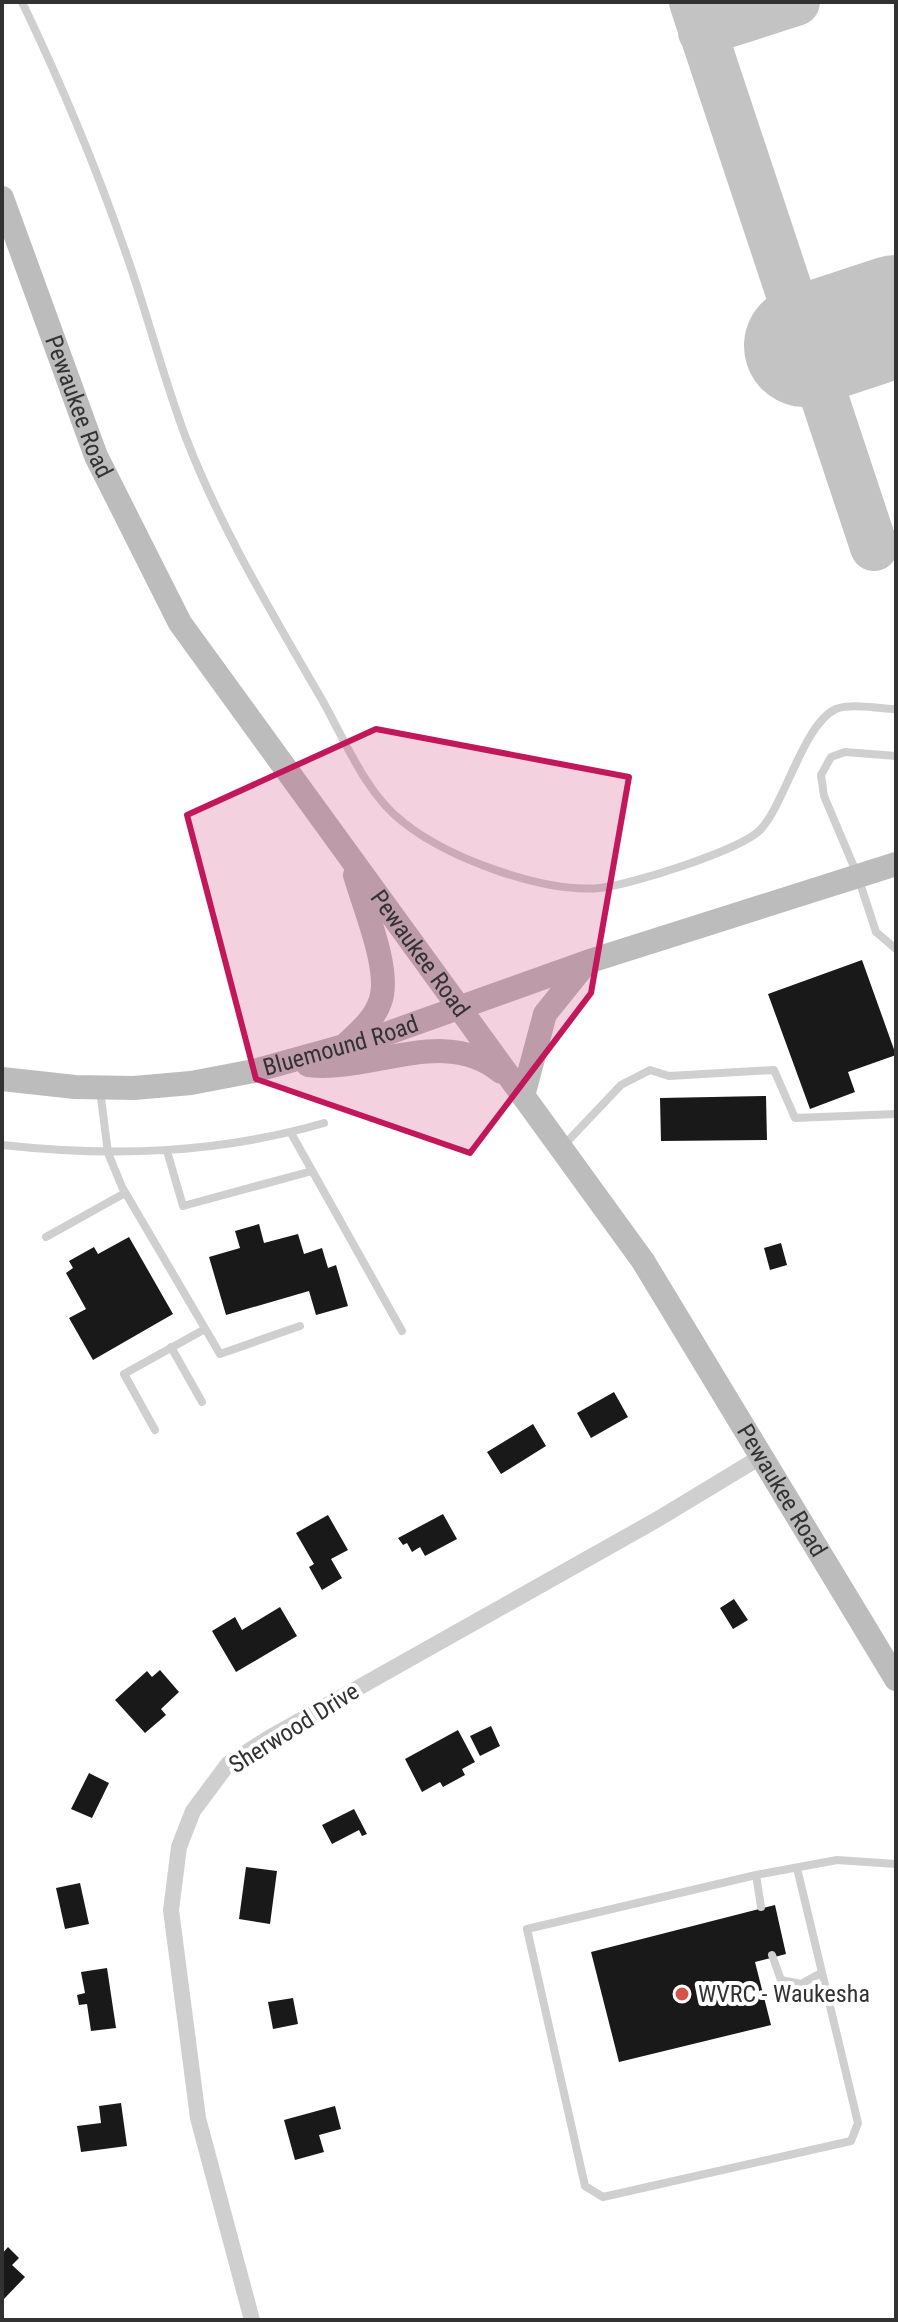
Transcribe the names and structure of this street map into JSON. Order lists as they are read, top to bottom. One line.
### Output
{"streets":{"main road":["Pewaukee Road","Bluemound Road"],"street":["Sherwood Drive"]},"crossings":[["Pewaukee Road","Bluemound Road"],["Pewaukee Road","Sherwood Drive"]],"places":["WVRC - Waukesha"]}
